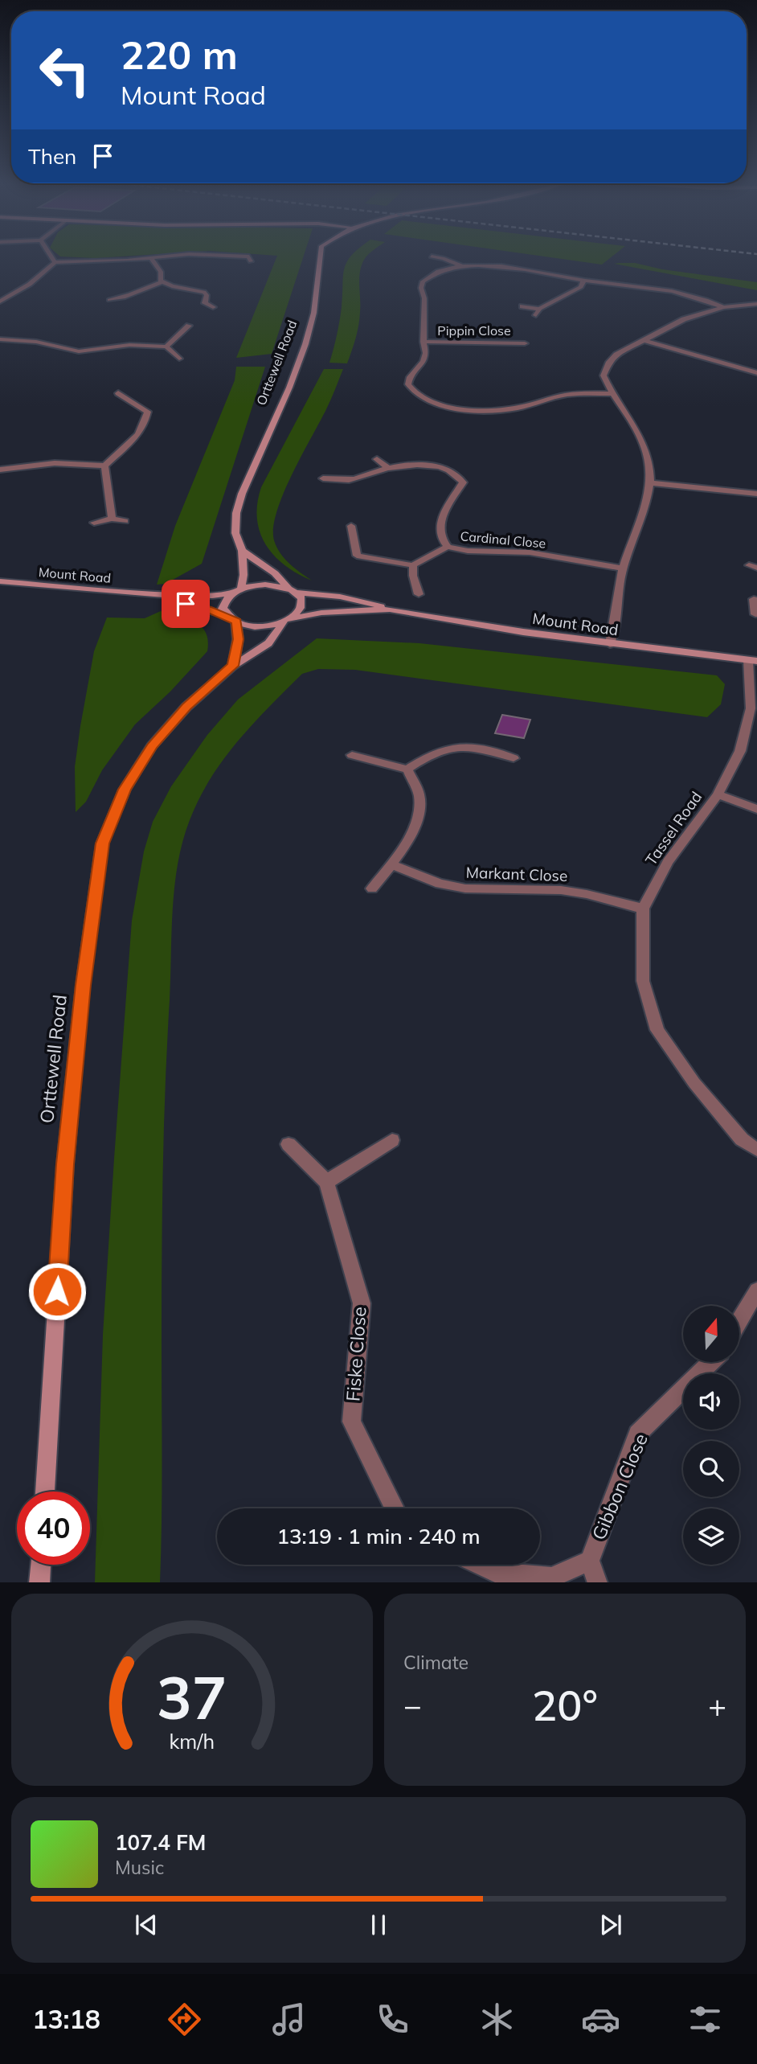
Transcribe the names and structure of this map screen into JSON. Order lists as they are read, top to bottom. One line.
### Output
{"streets":{"street":["Pippin Close","Orttewell Road","Cardinal Close","Mount Road","Tassel Road","Markant Close","Fiske Close","Gibbon Close"]},"crossings":[["Orttewell Road","Mount Road"],["Mount Road","Tassel Road"],["Tassel Road","Markant Close"]],"north":"top","page":{"turn":["220 m","Mount Road"],"then":"Then","limit":"40","trip":"13:19 · 1 min · 240 m","tile":"Climate","heat":["−","20°","+"],"song":["107.4 FM","Music"],"tabs":"13:18","gauge":["37","km/h"]}}
